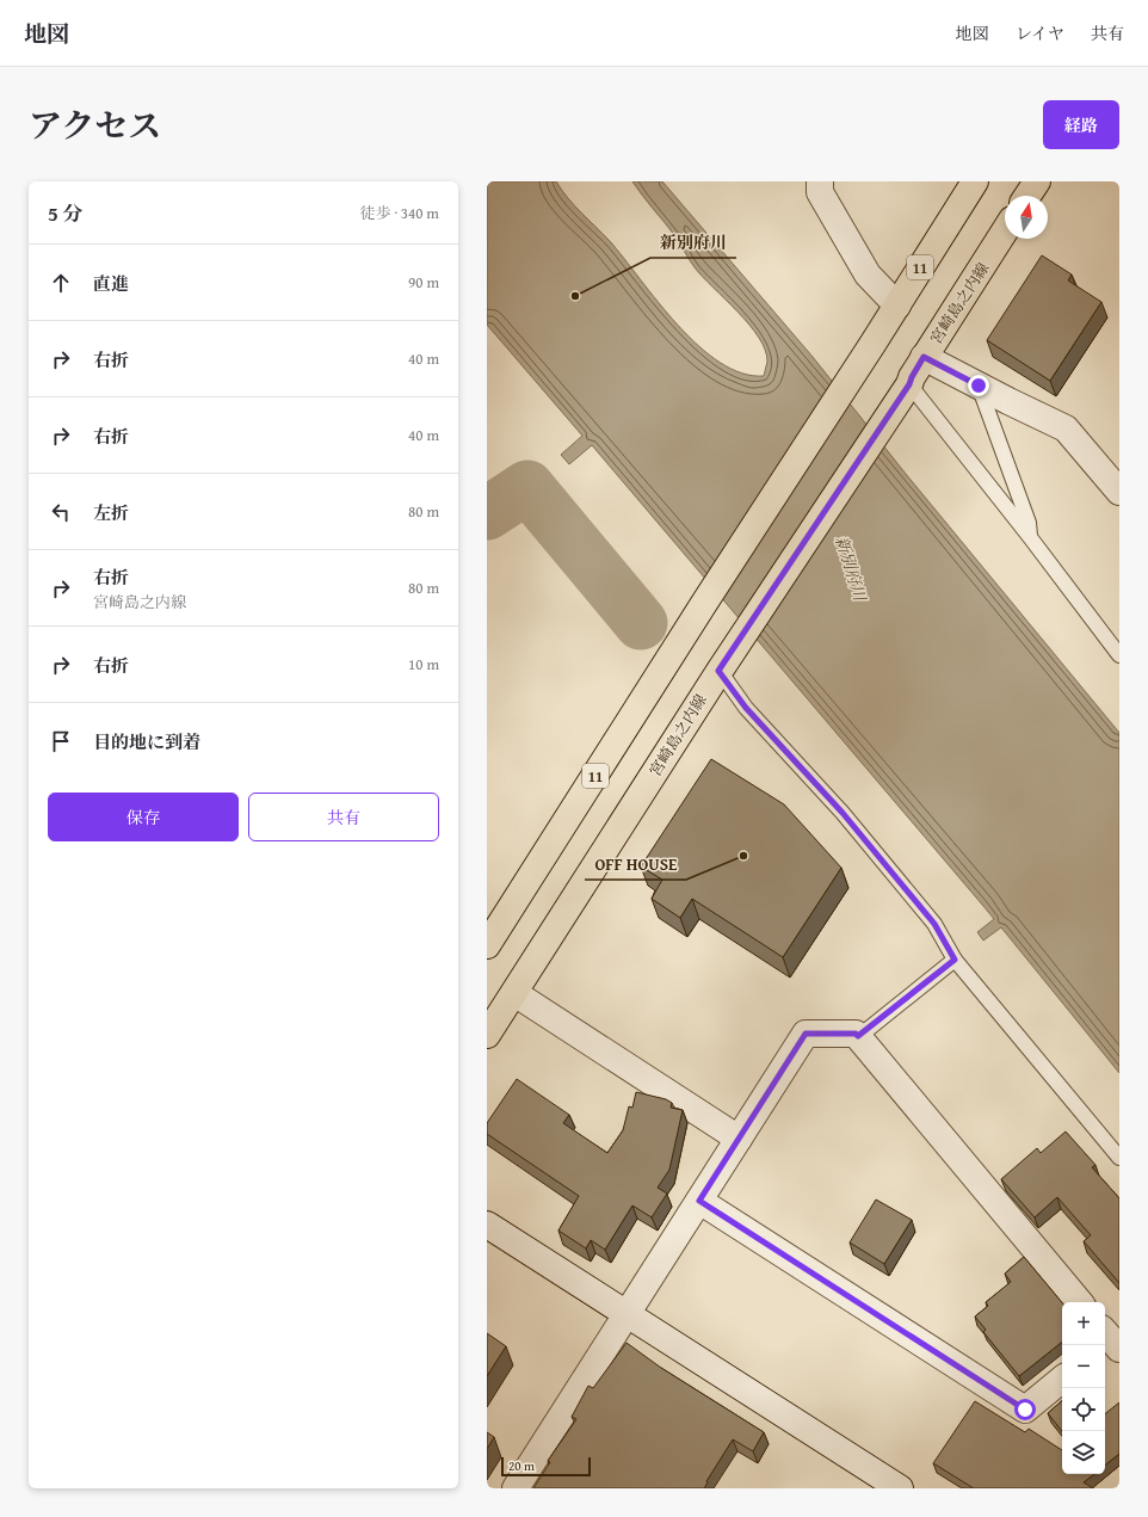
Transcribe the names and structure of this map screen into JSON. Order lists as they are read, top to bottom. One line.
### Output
{"streets":{"main road":["11","宮崎島之内線"]},"water":["新別府川"],"places":["新別府川","OFF HOUSE"],"scale_bar":"20 m","north":"top","page":{"header":"地図","nav":["地図","レイヤ","共有"],"title":"アクセス","buttons":["経路",["保存","共有"]],"heading":["5 分","徒歩 · 340 m"],"list":[["直進","90 m"],["右折","40 m"],["右折","40 m"],["左折","80 m"],["右折","宮崎島之内線","80 m"],["右折","10 m"],"目的地に到着"],"map_buttons":["+","−"],"scale":"20 m"}}
